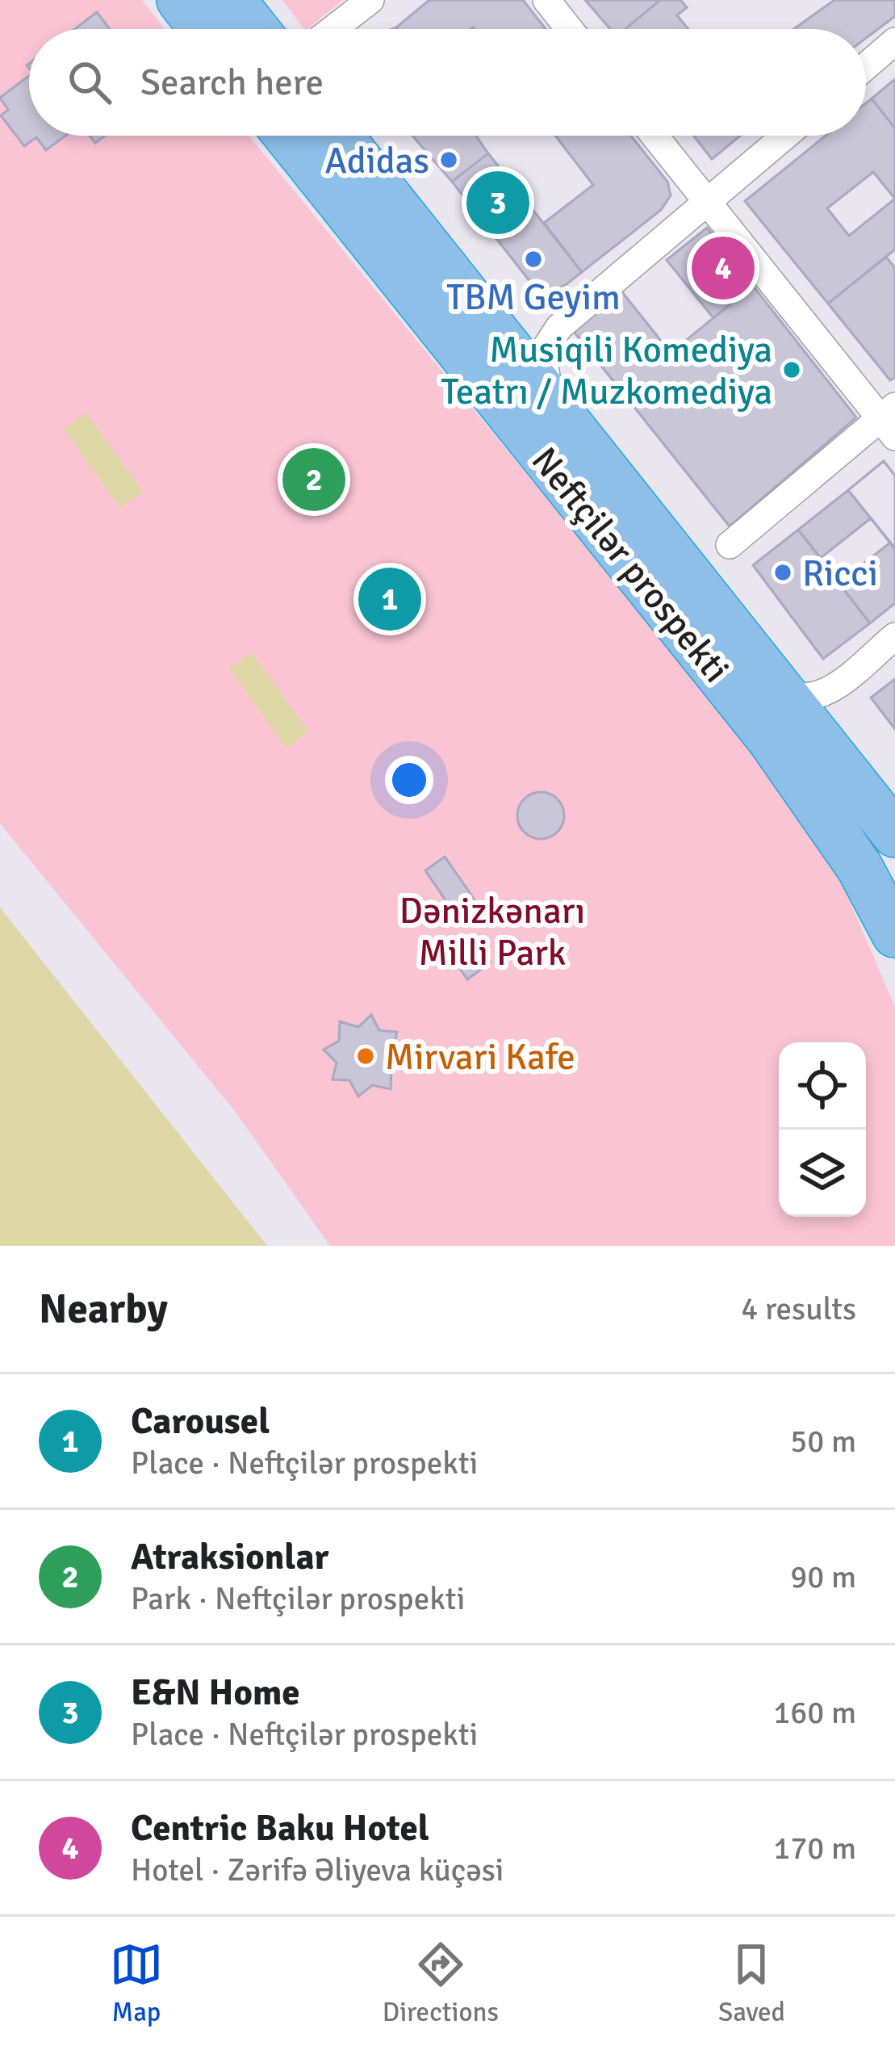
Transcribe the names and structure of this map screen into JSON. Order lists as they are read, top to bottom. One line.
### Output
{"streets":{"highway":["Neftçilər prospekti"]},"parks":["Dənizkənarı Milli Park"],"places":["Adidas","TBM Geyim","Musiqili Komediya Teatrı / Muzkomediya","Ricci","Mirvari Kafe"],"page":{"search":"Search here","pins":["3","4","2","1"],"heading":["Nearby","4 results"],"list":[{"mark":"1","name":"Carousel","note":"Place · Neftçilər prospekti","value":"50 m"},{"mark":"2","name":"Atraksionlar","note":"Park · Neftçilər prospekti","value":"90 m"},{"mark":"3","name":"E&N Home","note":"Place · Neftçilər prospekti","value":"160 m"},{"mark":"4","name":"Centric Baku Hotel","note":"Hotel · Zərifə Əliyeva küçəsi","value":"170 m"}],"nav":["Map","Directions","Saved"]}}
